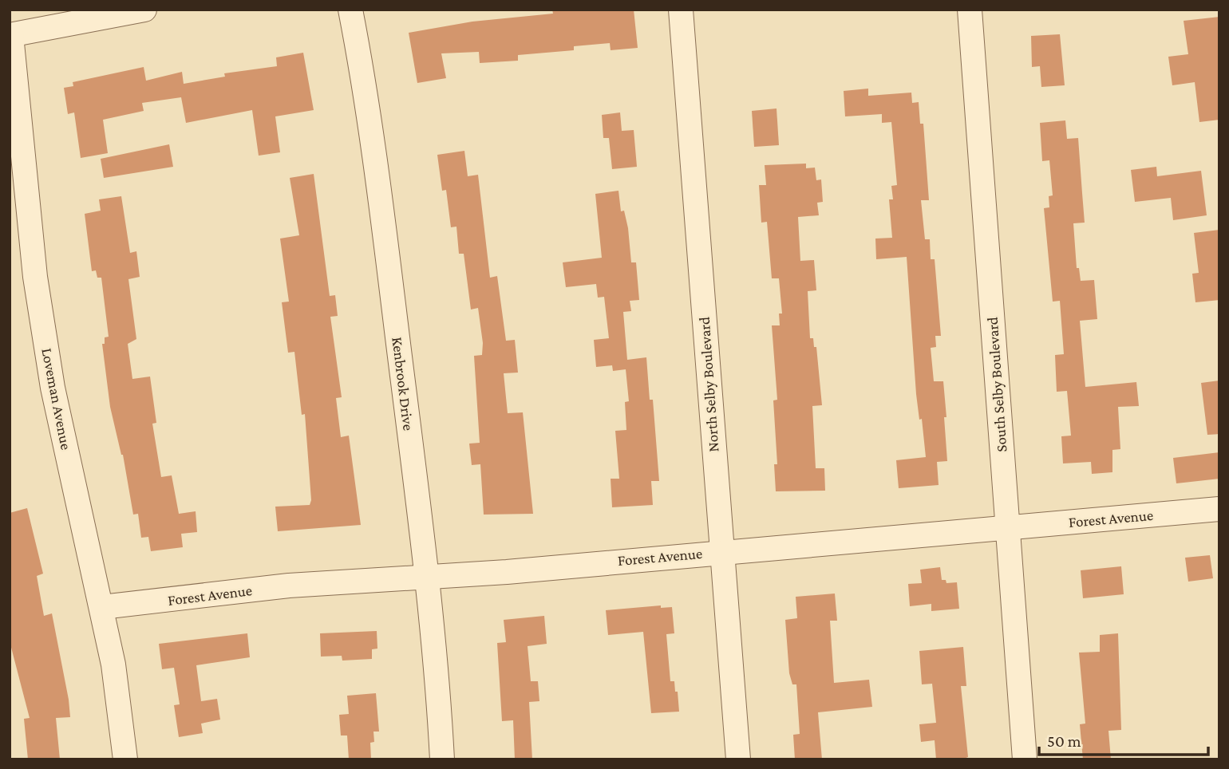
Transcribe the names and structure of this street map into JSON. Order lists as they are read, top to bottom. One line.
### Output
{"streets":{"street":["Kenbrook Drive","North Selby Boulevard","South Selby Boulevard","Loveman Avenue","Forest Avenue"]},"crossings":[["Kenbrook Drive","Forest Avenue"],["North Selby Boulevard","Forest Avenue"],["South Selby Boulevard","Forest Avenue"],["Loveman Avenue","Forest Avenue"]],"scale_bar":"50 m"}
